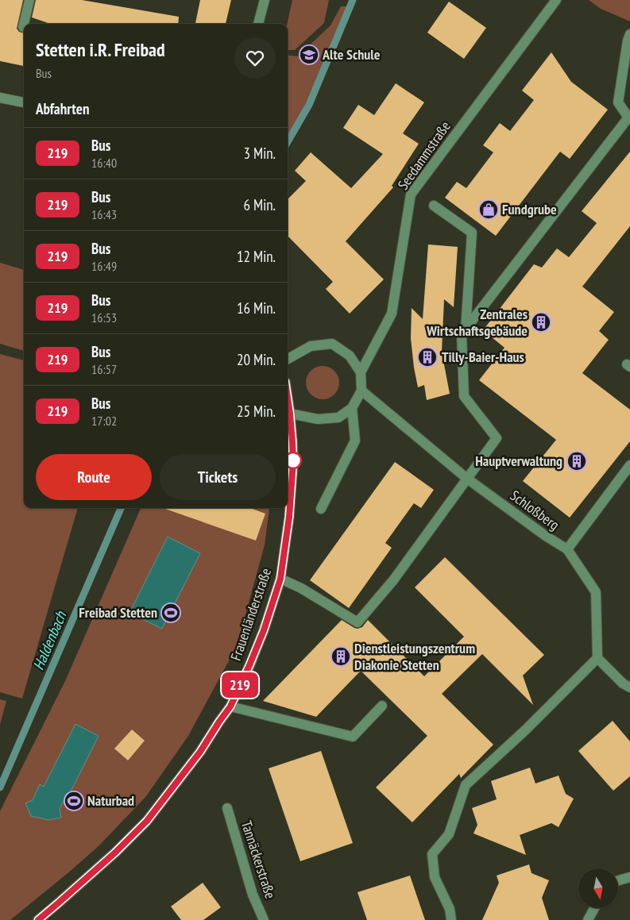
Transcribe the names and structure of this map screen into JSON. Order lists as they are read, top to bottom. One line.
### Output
{"streets":{"street":["Seedammstraße","Schloßberg","Frauenländerstraße","Tannäckerstraße"]},"water":["Haldenbach"],"places":{"school or university":["Alte Schule"],"shop":["Fundgrube"],"building":["Zentrales Wirtschaftsgebäude","Tilly-Baier-Haus","Hauptverwaltung","Dienstleistungszentrum Diakonie Stetten"],"sports":["Freibad Stetten","Naturbad"]},"lines":["bus line 219"],"north":"bottom","page":{"on_map":"219","heading":[["Stetten i.R. Freibad","Bus"],"Abfahrten"],"list":[{"mark":"219","name":"Bus","note":"16:40","value":"3 Min."},{"mark":"219","name":"Bus","note":"16:43","value":"6 Min."},{"mark":"219","name":"Bus","note":"16:49","value":"12 Min."},{"mark":"219","name":"Bus","note":"16:53","value":"16 Min."},{"mark":"219","name":"Bus","note":"16:57","value":"20 Min."},{"mark":"219","name":"Bus","note":"17:02","value":"25 Min."}],"buttons":["Route","Tickets"]}}
